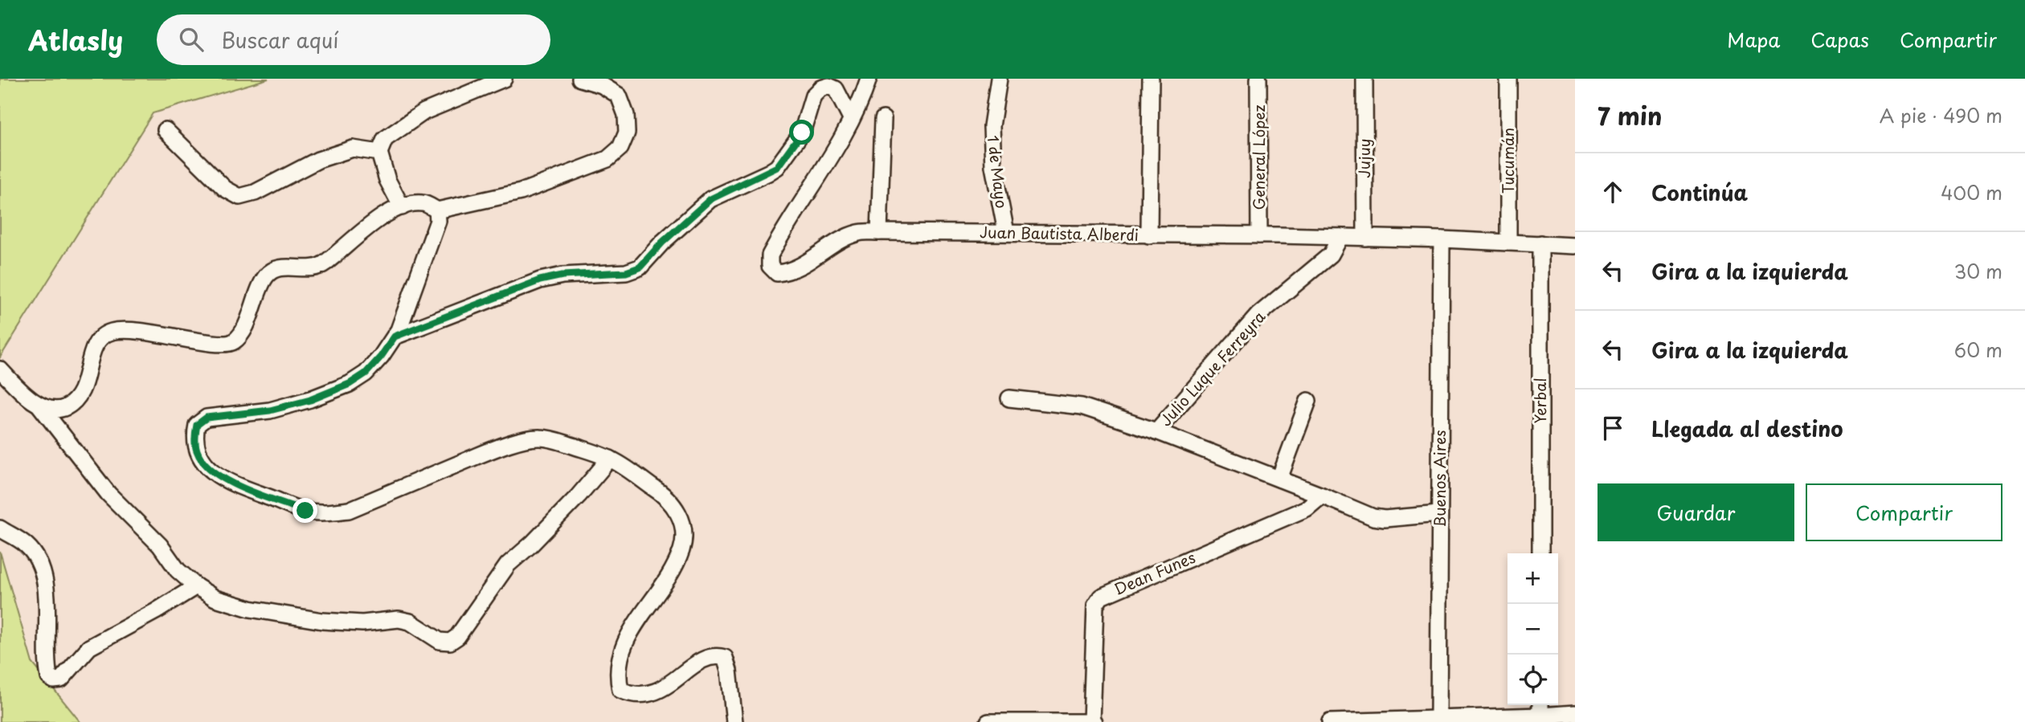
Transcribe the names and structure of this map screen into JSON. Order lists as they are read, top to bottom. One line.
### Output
{"streets":{"street":["General López","Jujuy","Tucumán","1 de Mayo","Juan Bautista Alberdi","Julio Luque Ferreyra","Yerbal","Buenos Aires","Dean Funes"]},"crossings":[["General López","Juan Bautista Alberdi"],["Jujuy","Juan Bautista Alberdi"],["Tucumán","Juan Bautista Alberdi"],["1 de Mayo","Juan Bautista Alberdi"],["Juan Bautista Alberdi","Julio Luque Ferreyra"],["Juan Bautista Alberdi","Yerbal"],["Juan Bautista Alberdi","Buenos Aires"]],"page":{"header":"Atlasly","search":"Buscar aquí","nav":["Mapa","Capas","Compartir"],"heading":["7 min","A pie · 490 m"],"list":[["Continúa","400 m"],["Gira a la izquierda","30 m"],["Gira a la izquierda","60 m"],"Llegada al destino"],"buttons":["Guardar","Compartir"],"map_buttons":["+","−"]}}
